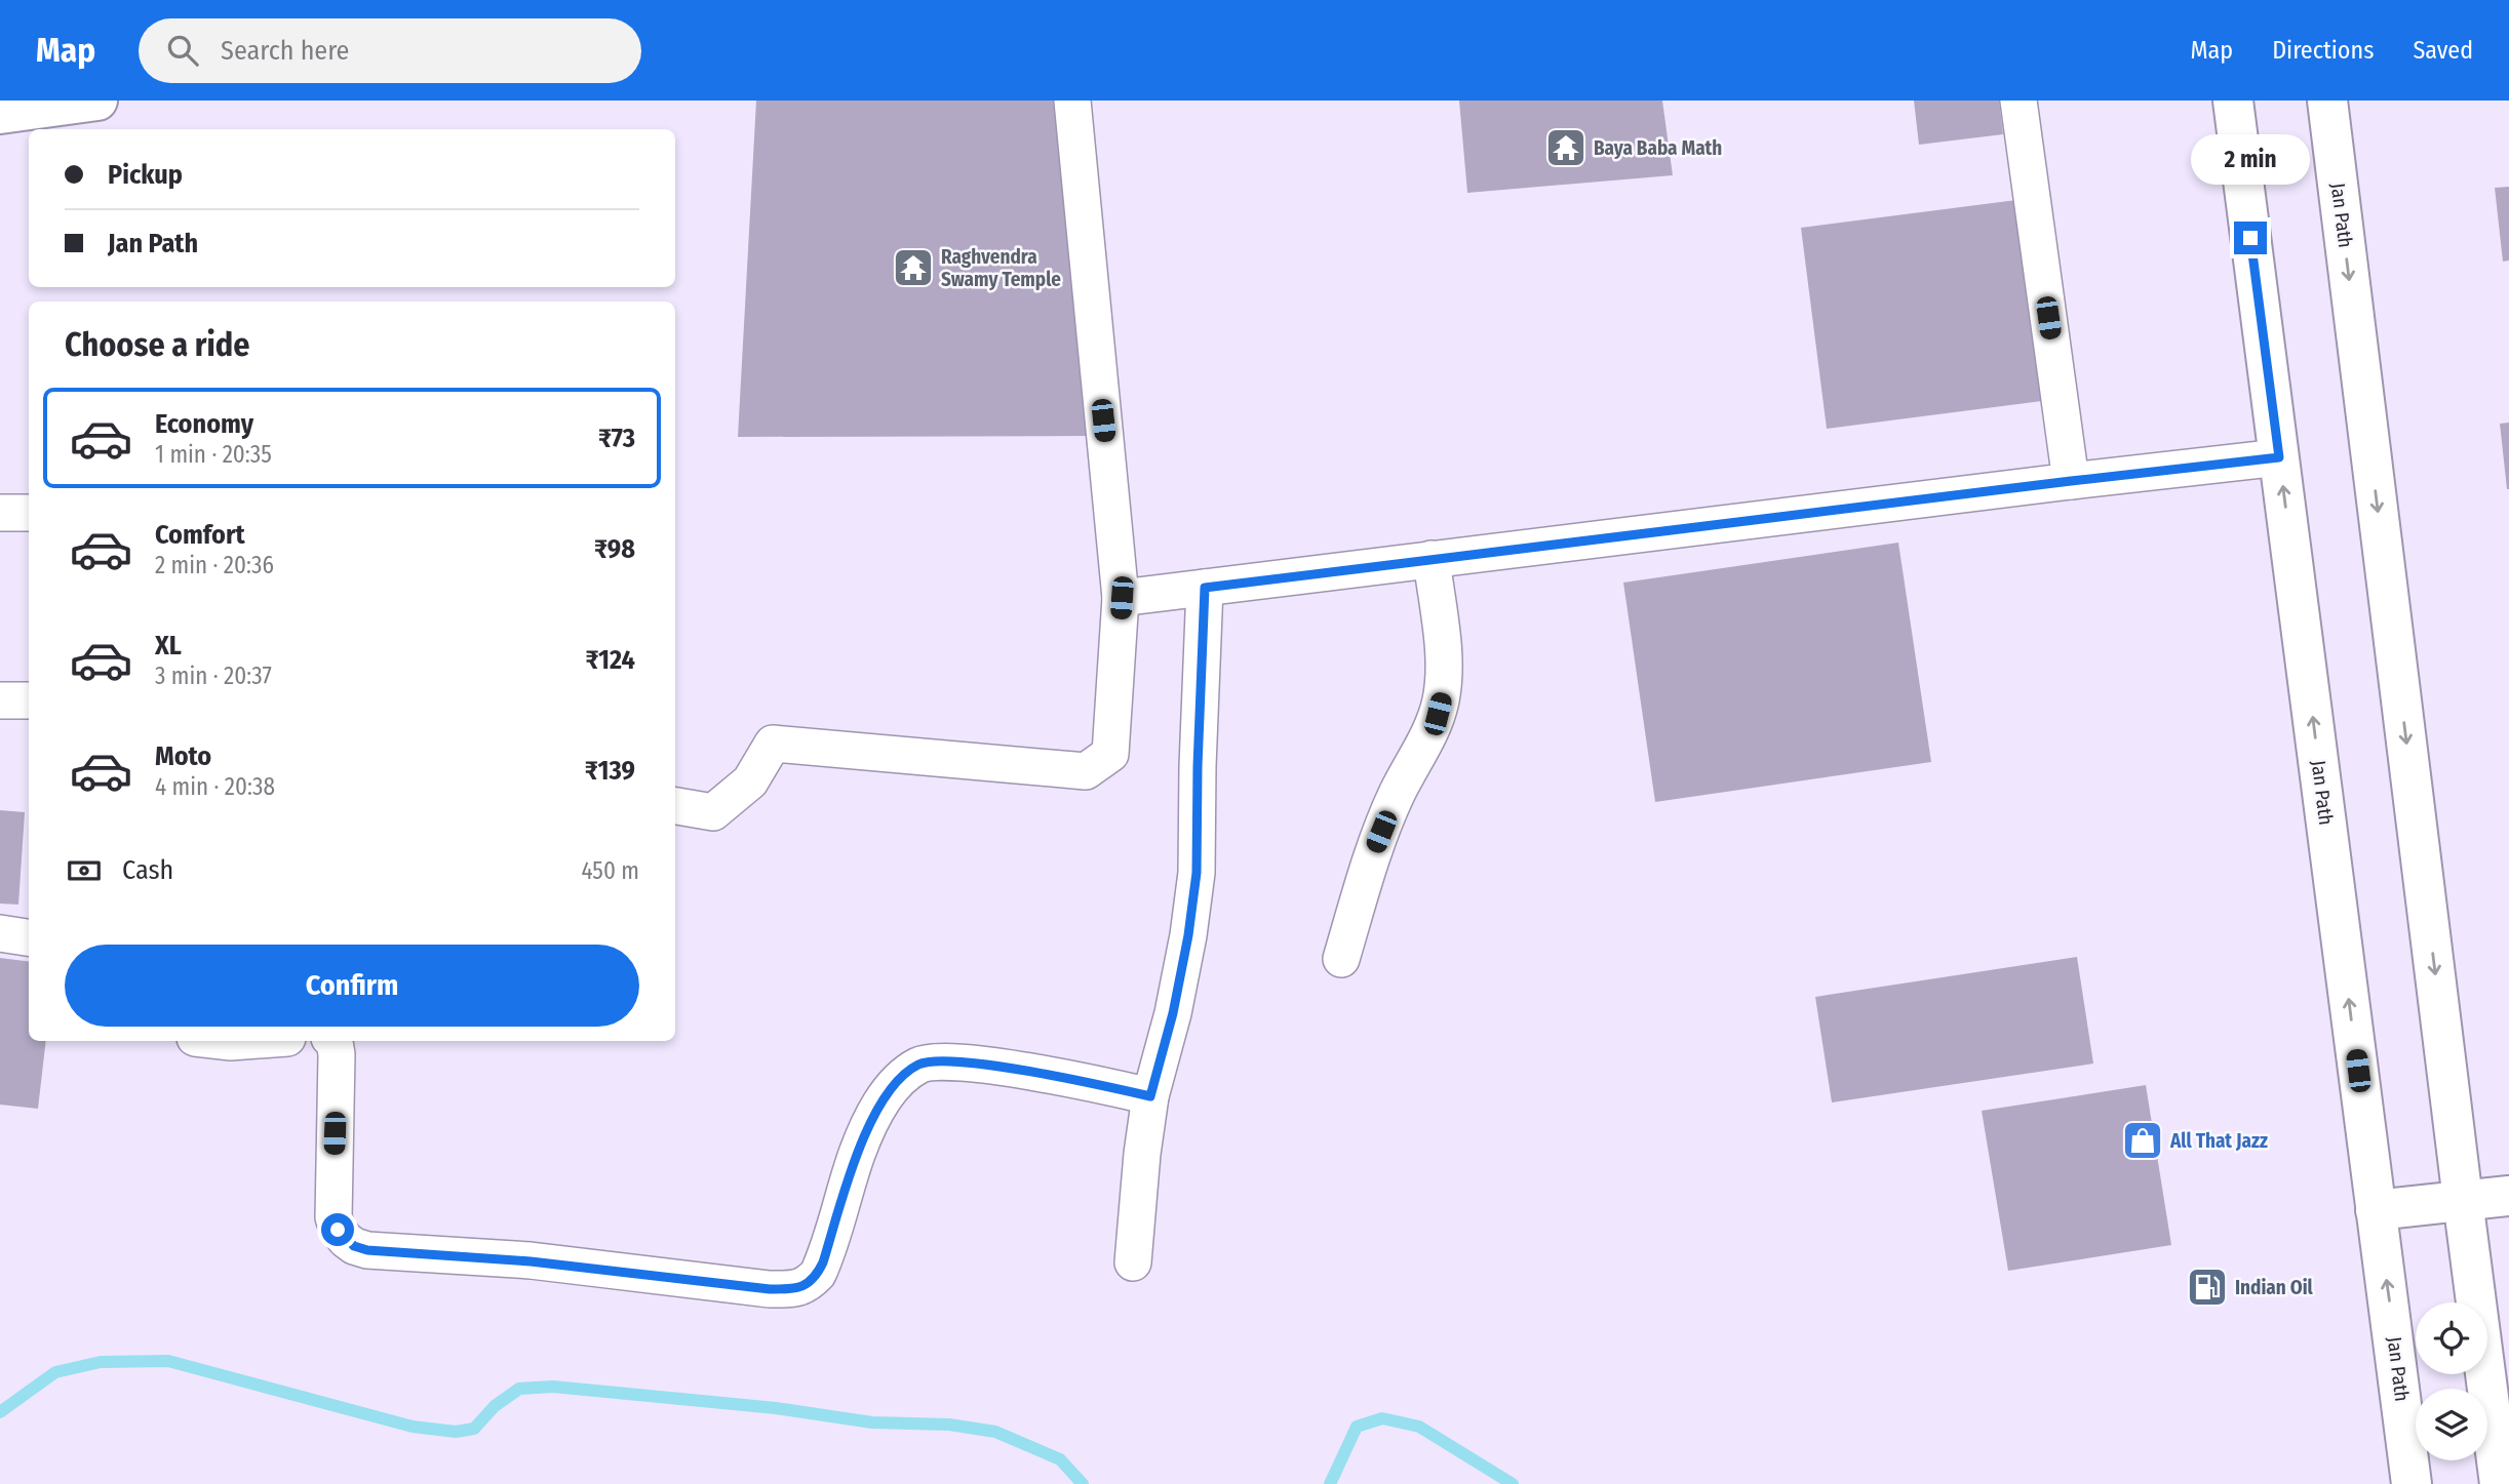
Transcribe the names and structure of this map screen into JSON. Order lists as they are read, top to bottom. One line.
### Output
{"streets":{"main road":["Jan Path"]},"places":{"temple":["Baya Baba Math","Raghvendra Swamy Temple"],"shop":["All That Jazz"],"fuel station":["Indian Oil"]},"page":{"header":"Map","search":"Search here","nav":["Map","Directions","Saved"],"banner":["Pickup","Jan Path"],"bubble":"2 min","heading":"Choose a ride","list":[{"name":"Economy","note":"1 min · 20:35","value":"₹73"},{"name":"Comfort","note":"2 min · 20:36","value":"₹98"},{"name":"XL","note":"3 min · 20:37","value":"₹124"},{"name":"Moto","note":"4 min · 20:38","value":"₹139"}],"pay":["Cash","450 m"],"buttons":"Confirm"}}
